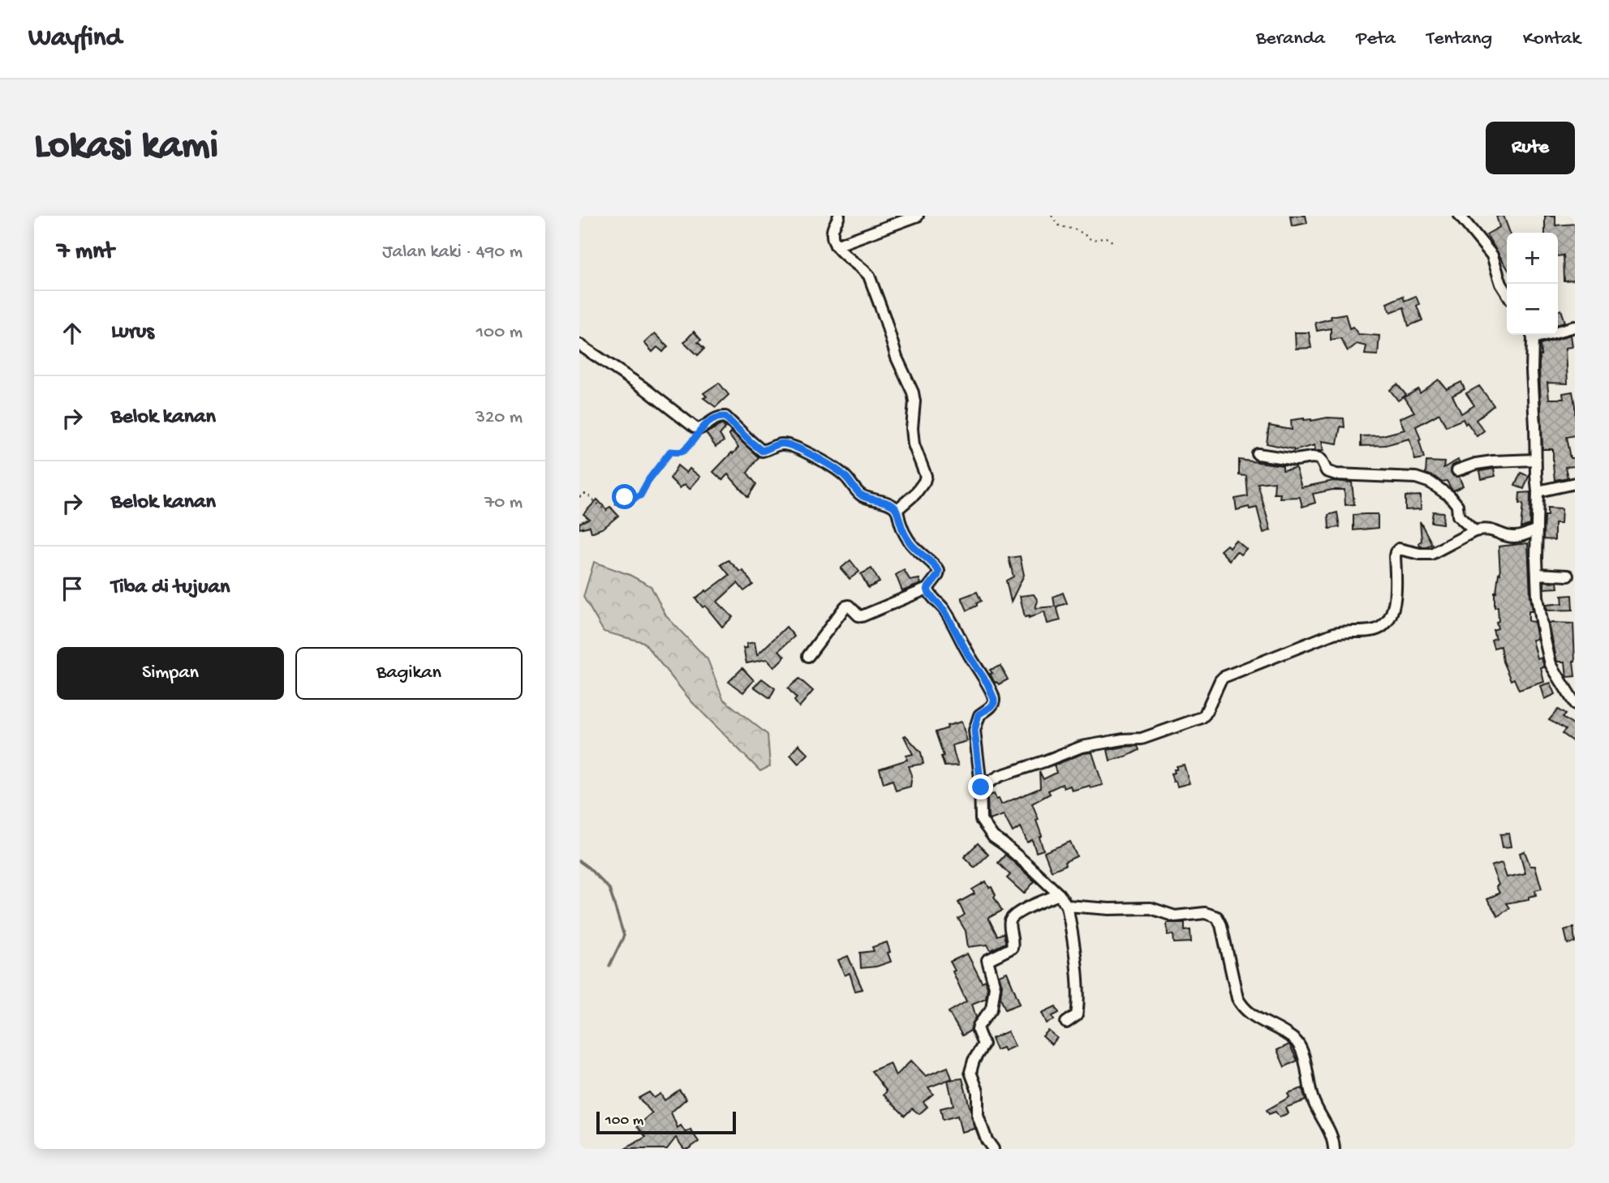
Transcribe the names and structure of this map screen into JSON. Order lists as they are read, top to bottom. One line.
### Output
{"scale_bar":"100 m","page":{"header":"Wayfind","nav":["Beranda","Peta","Tentang","Kontak"],"buttons":["Rute",["Simpan","Bagikan"]],"title":"Lokasi kami","heading":["7 mnt","Jalan kaki · 490 m"],"map_buttons":["+","−"],"list":[["Lurus","100 m"],["Belok kanan","320 m"],["Belok kanan","70 m"],"Tiba di tujuan"],"scale":"100 m"}}
